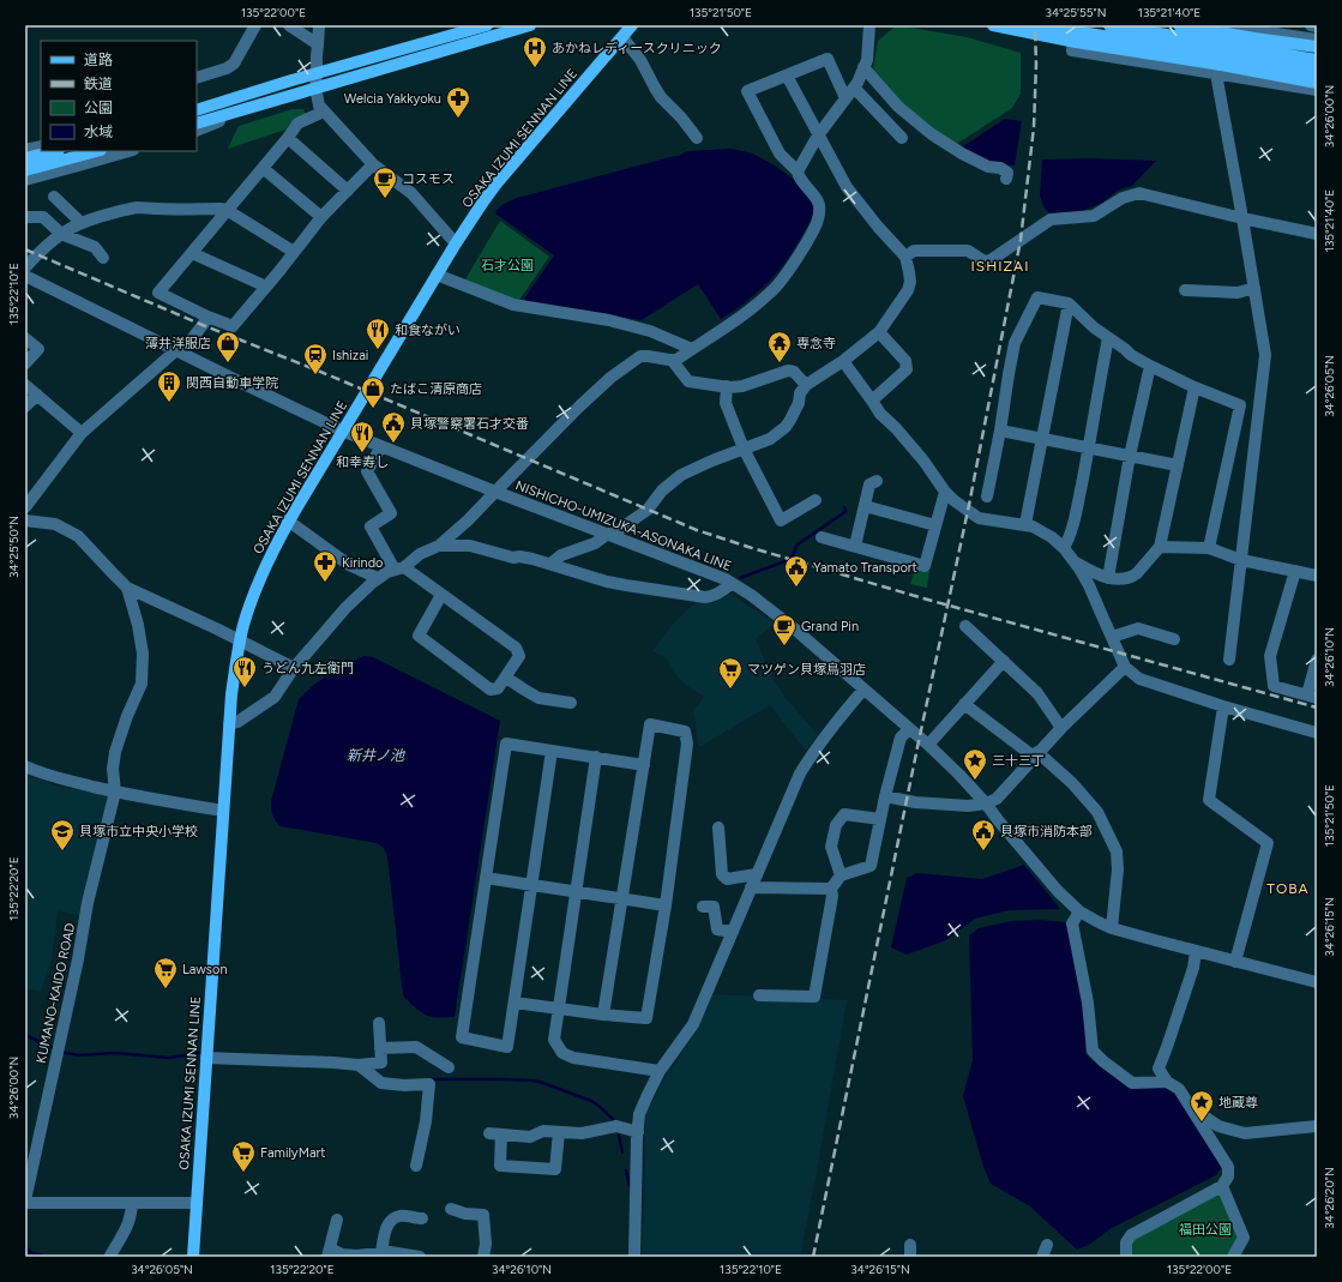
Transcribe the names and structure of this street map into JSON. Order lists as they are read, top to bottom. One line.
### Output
{"streets":{"main road":["OSAKA IZUMI SENNAN LINE"],"street":["NISHICHO-UMIZUKA-ASONAKA LINE","KUMANO-KAIDO ROAD"]},"crossings":[["OSAKA IZUMI SENNAN LINE","NISHICHO-UMIZUKA-ASONAKA LINE"]],"districts":["ISHIZAI","TOBA"],"water":["新井ノ池"],"parks":["石才公園","福田公園"],"places":{"hospital":["あかねレディースクリニック"],"pharmacy":["Welcia Yakkyoku","Kirindo"],"cafe":["コスモス","Grand Pin"],"restaurant":["和食ながい","和幸寿し","うどん九左衛門"],"shop":["薄井洋服店","たばこ清原商店"],"temple":["専念寺"],"station":["Ishizai"],"building":["関西自動車学院"],"public building":["貝塚警察署石才交番","Yamato Transport","貝塚市消防本部"],"supermarket":["マツゲン貝塚鳥羽店","Lawson","FamilyMart"],"place":["三十三丁","地蔵尊"],"school or university":["貝塚市立中央小学校"]},"legend":["道路","鉄道","公園","水域"],"coordinates":["135°22'00\"E","135°21'50\"E","34°25'55\"N","135°21'40\"E","34°26'00\"N","135°22'10\"E","34°26'05\"N","34°25'50\"N","34°26'10\"N","135°22'20\"E","34°26'15\"N","34°26'20\"N"]}
